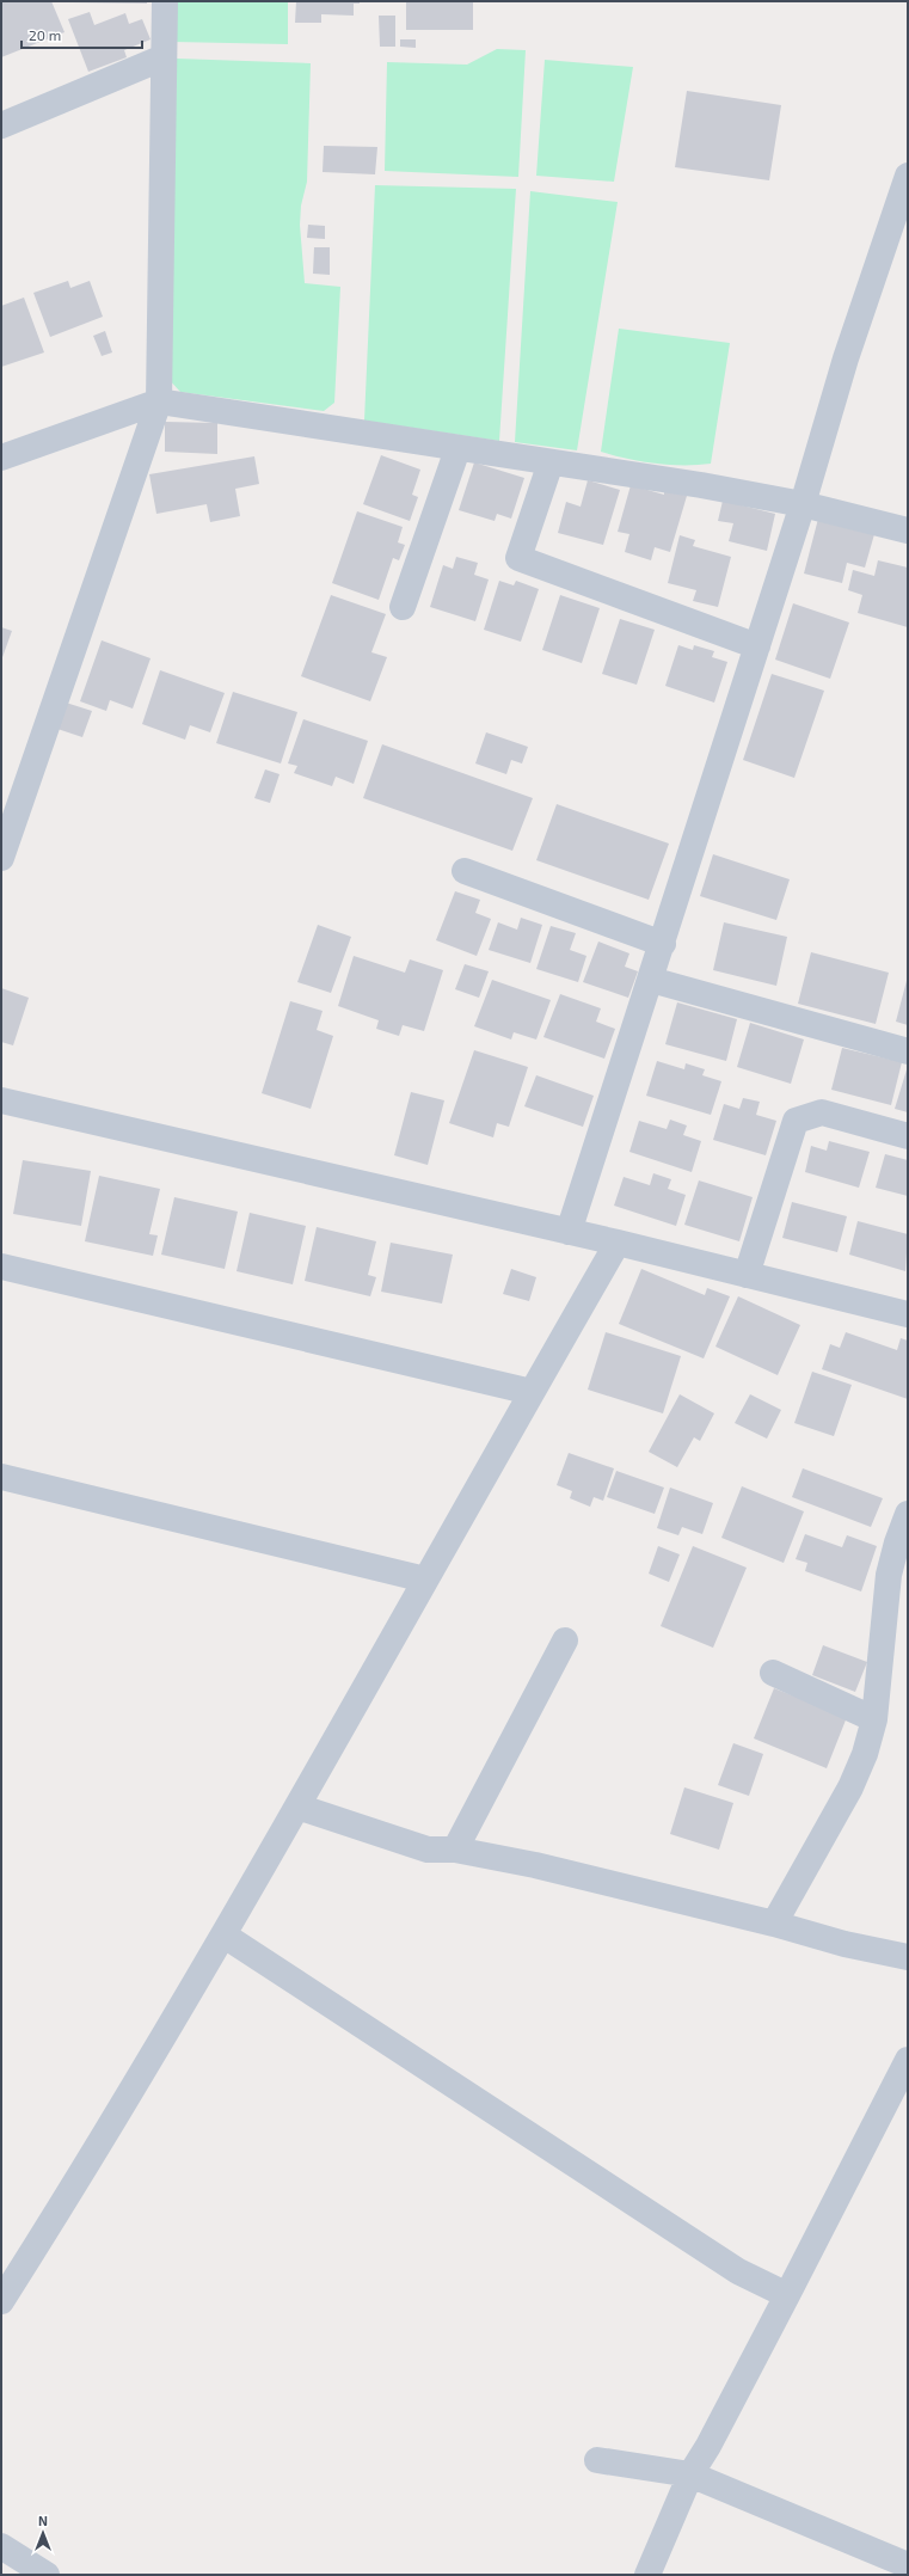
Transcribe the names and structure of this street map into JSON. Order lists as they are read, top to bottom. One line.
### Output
{"scale_bar":"20 m","north":"top"}
